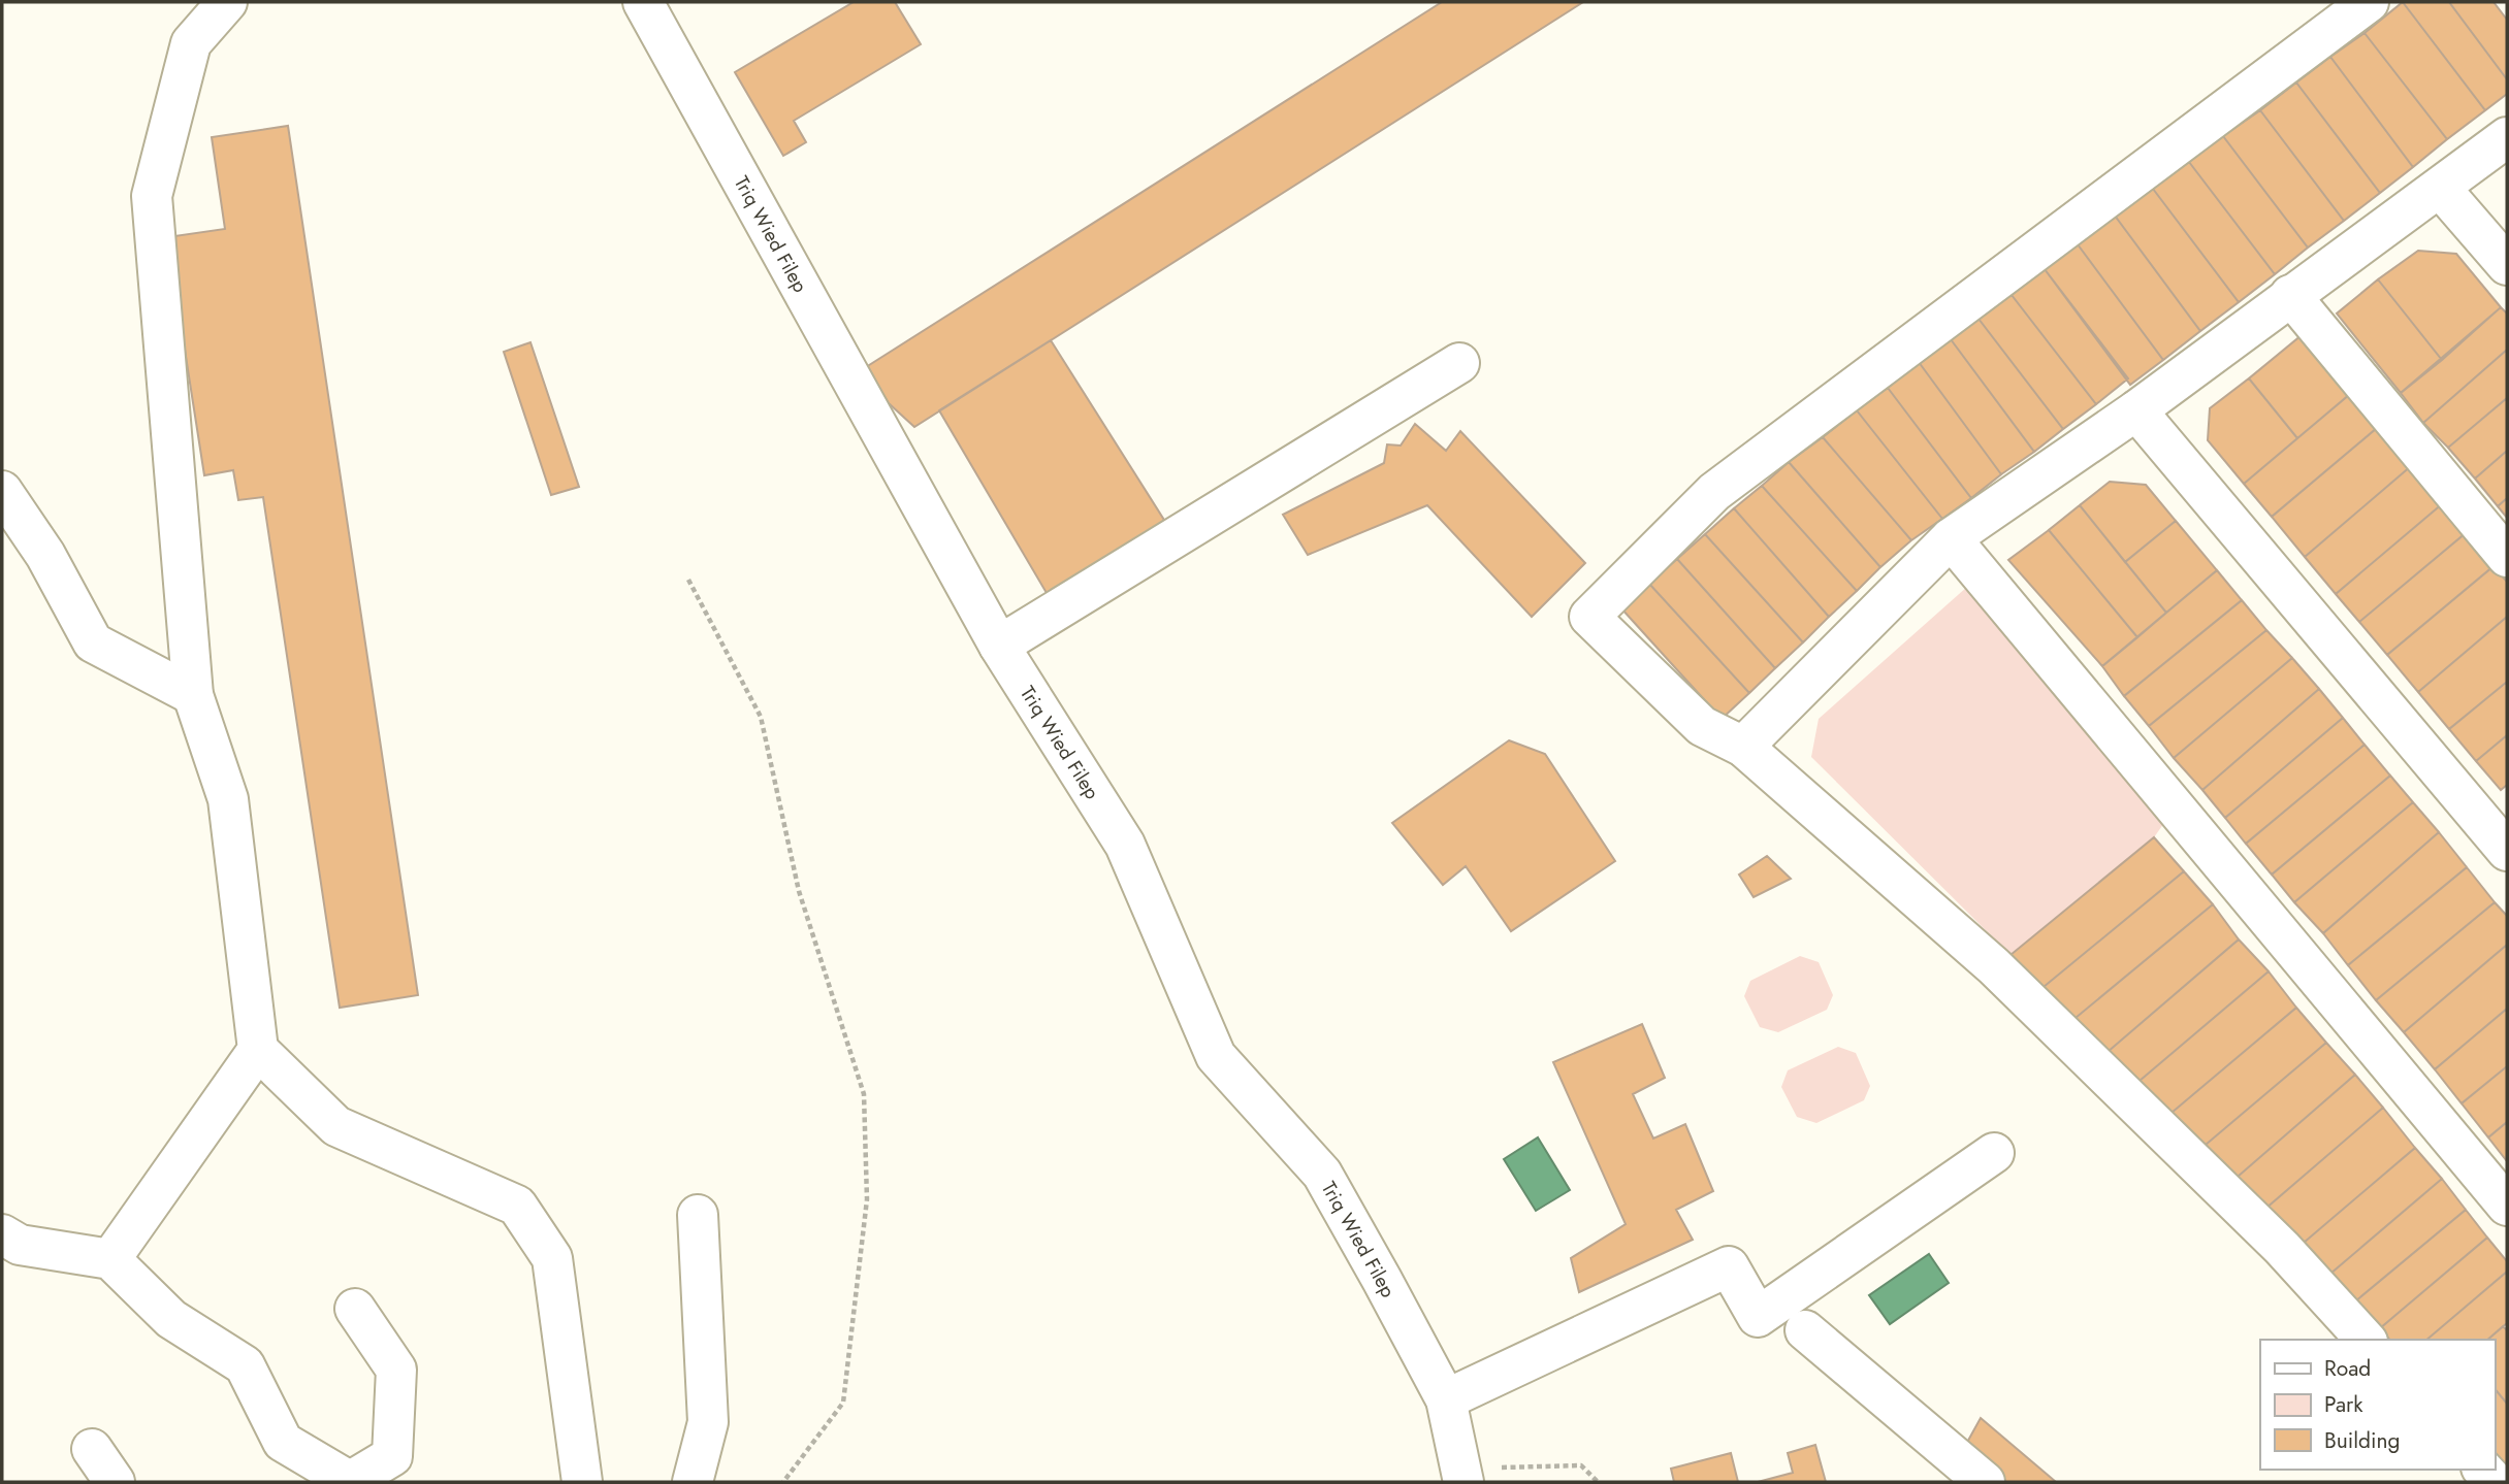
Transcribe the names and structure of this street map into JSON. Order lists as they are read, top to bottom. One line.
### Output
{"streets":{"street":["Triq Wied Filep"]},"legend":["Road","Park","Building"]}
